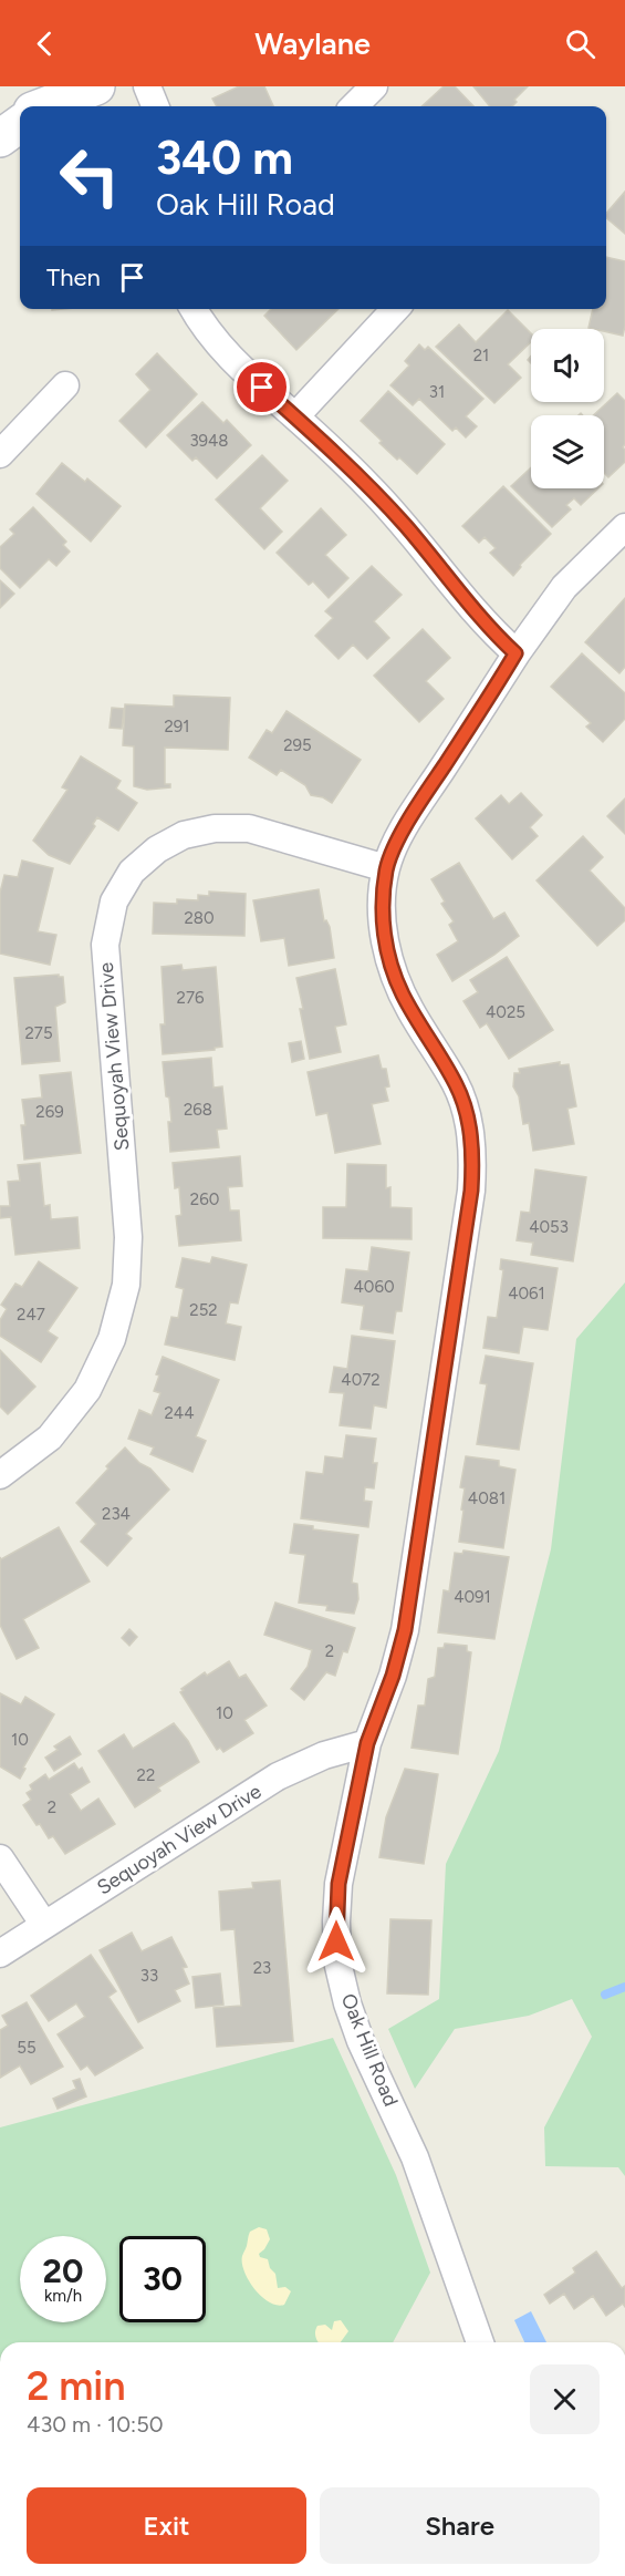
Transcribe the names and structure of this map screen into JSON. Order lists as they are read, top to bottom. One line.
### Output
{"streets":{"street":["Sequoyah View Drive","Oak Hill Road"]},"crossings":[["Sequoyah View Drive","Oak Hill Road"]],"house_numbers":["21","31","3948","291","295","280","276","4025","275","268","269","260","4053","4060","4061","252","247","4072","244","4081","234","4091","2","10","10","22","2","23","33","55"],"page":{"header":"Waylane","turn":["340 m","Oak Hill Road"],"then":"Then","speed":"20 km/h","limit":"30","heading":["2 min","430 m · 10:50"],"buttons":["Exit","Share"]}}
